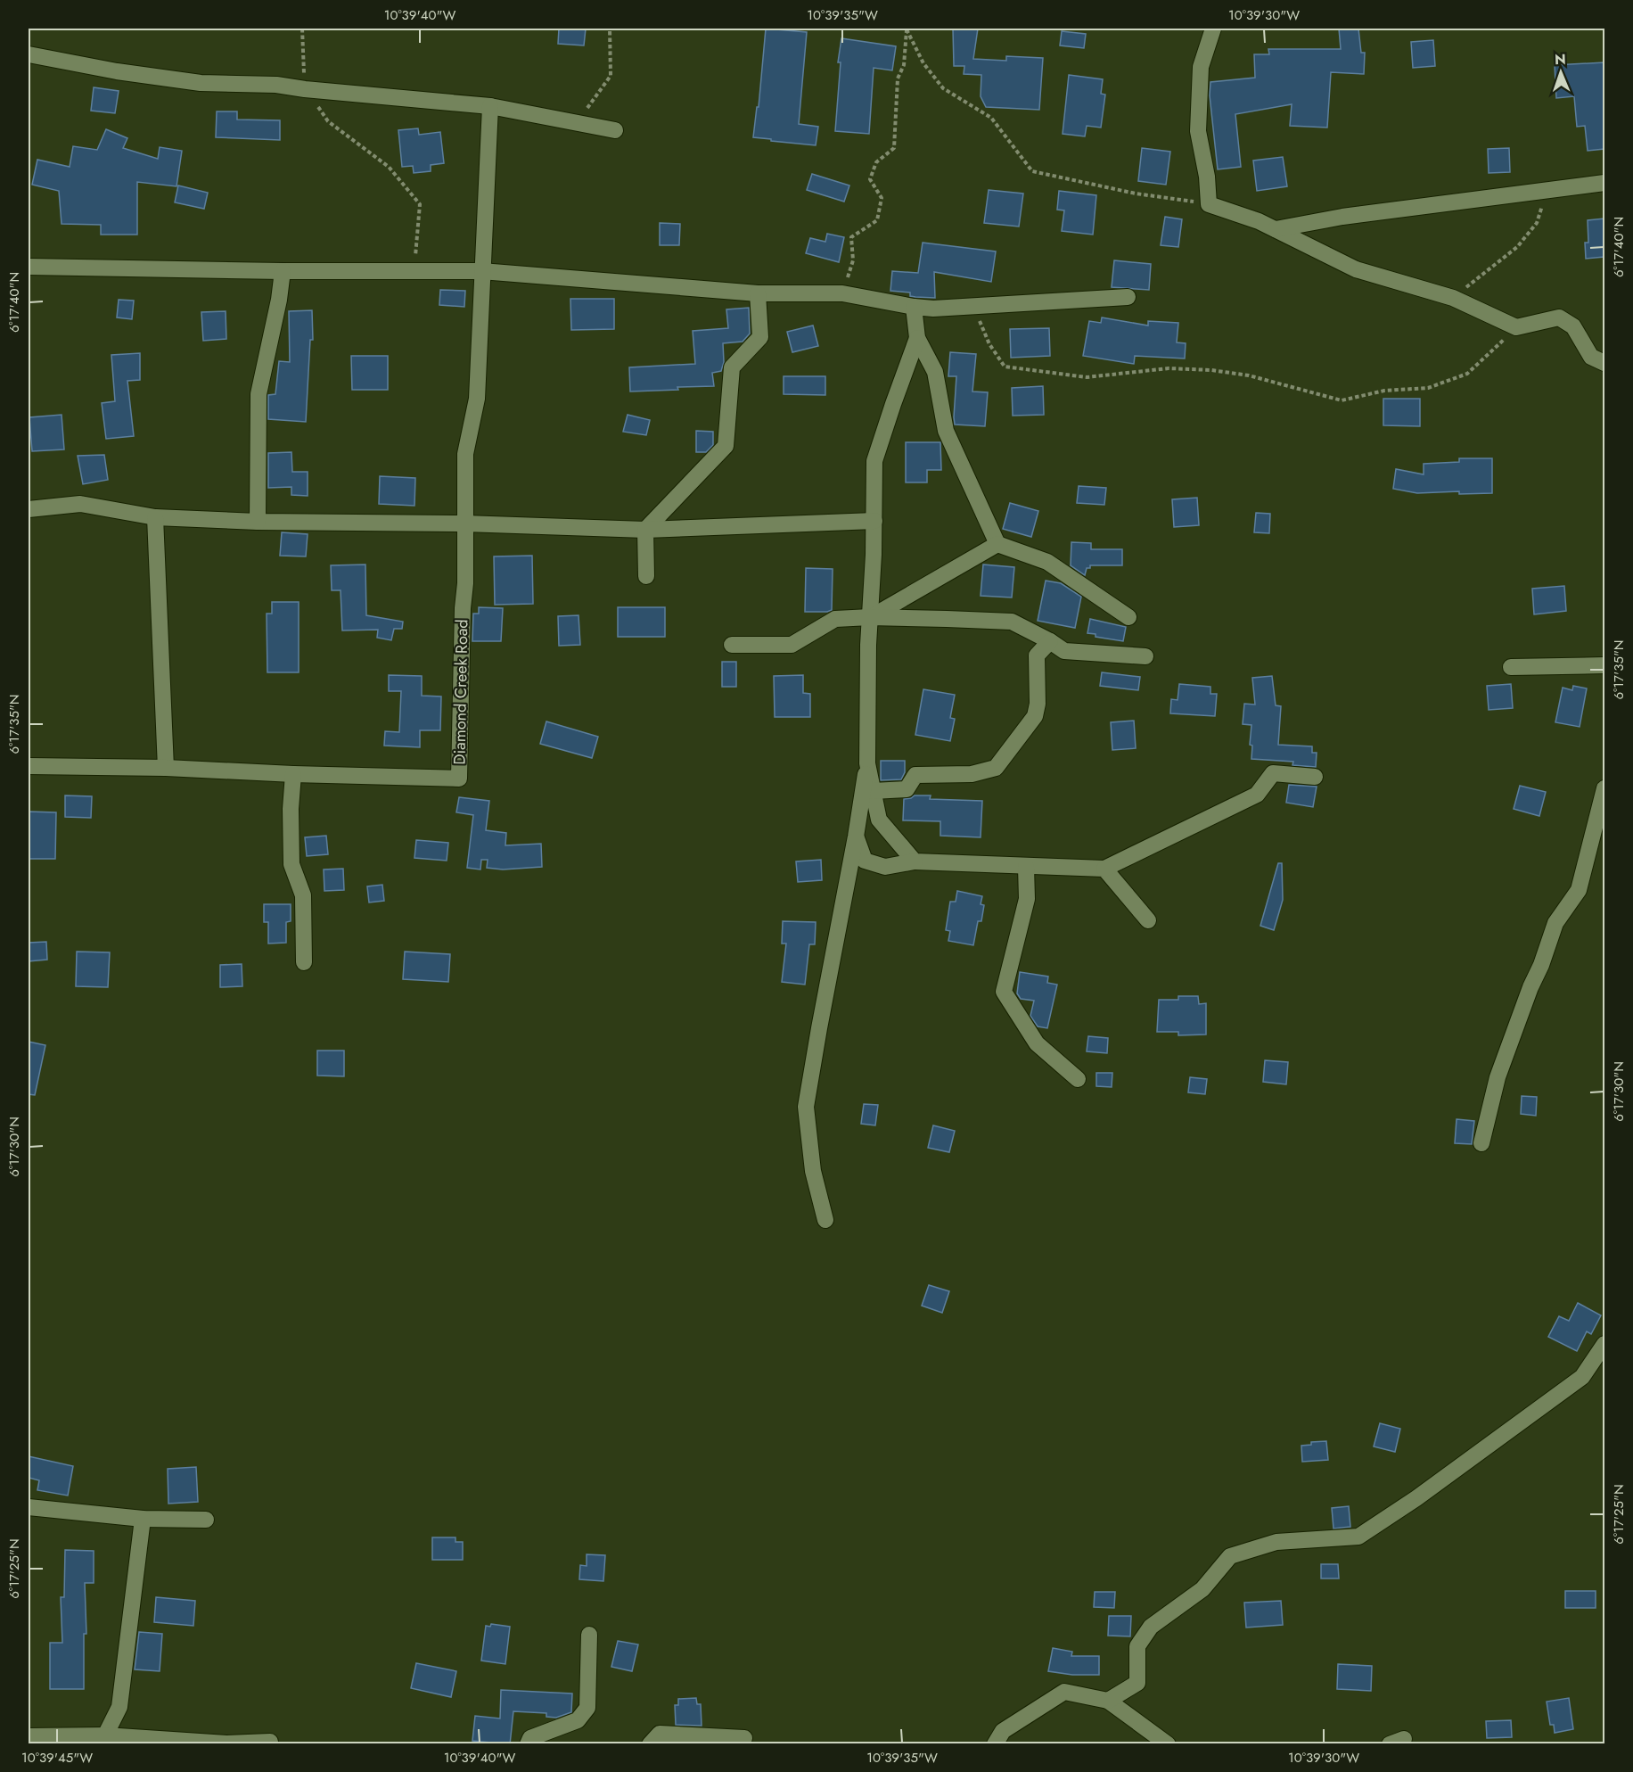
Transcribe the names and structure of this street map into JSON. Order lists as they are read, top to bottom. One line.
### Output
{"streets":{"street":["Diamond Creek Road"]},"north":"top","coordinates":["10°39'40\"W","10°39'35\"W","10°39'30\"W","6°17'40\"N","6°17'35\"N","6°17'30\"N","6°17'25\"N","10°39'45\"W"]}
